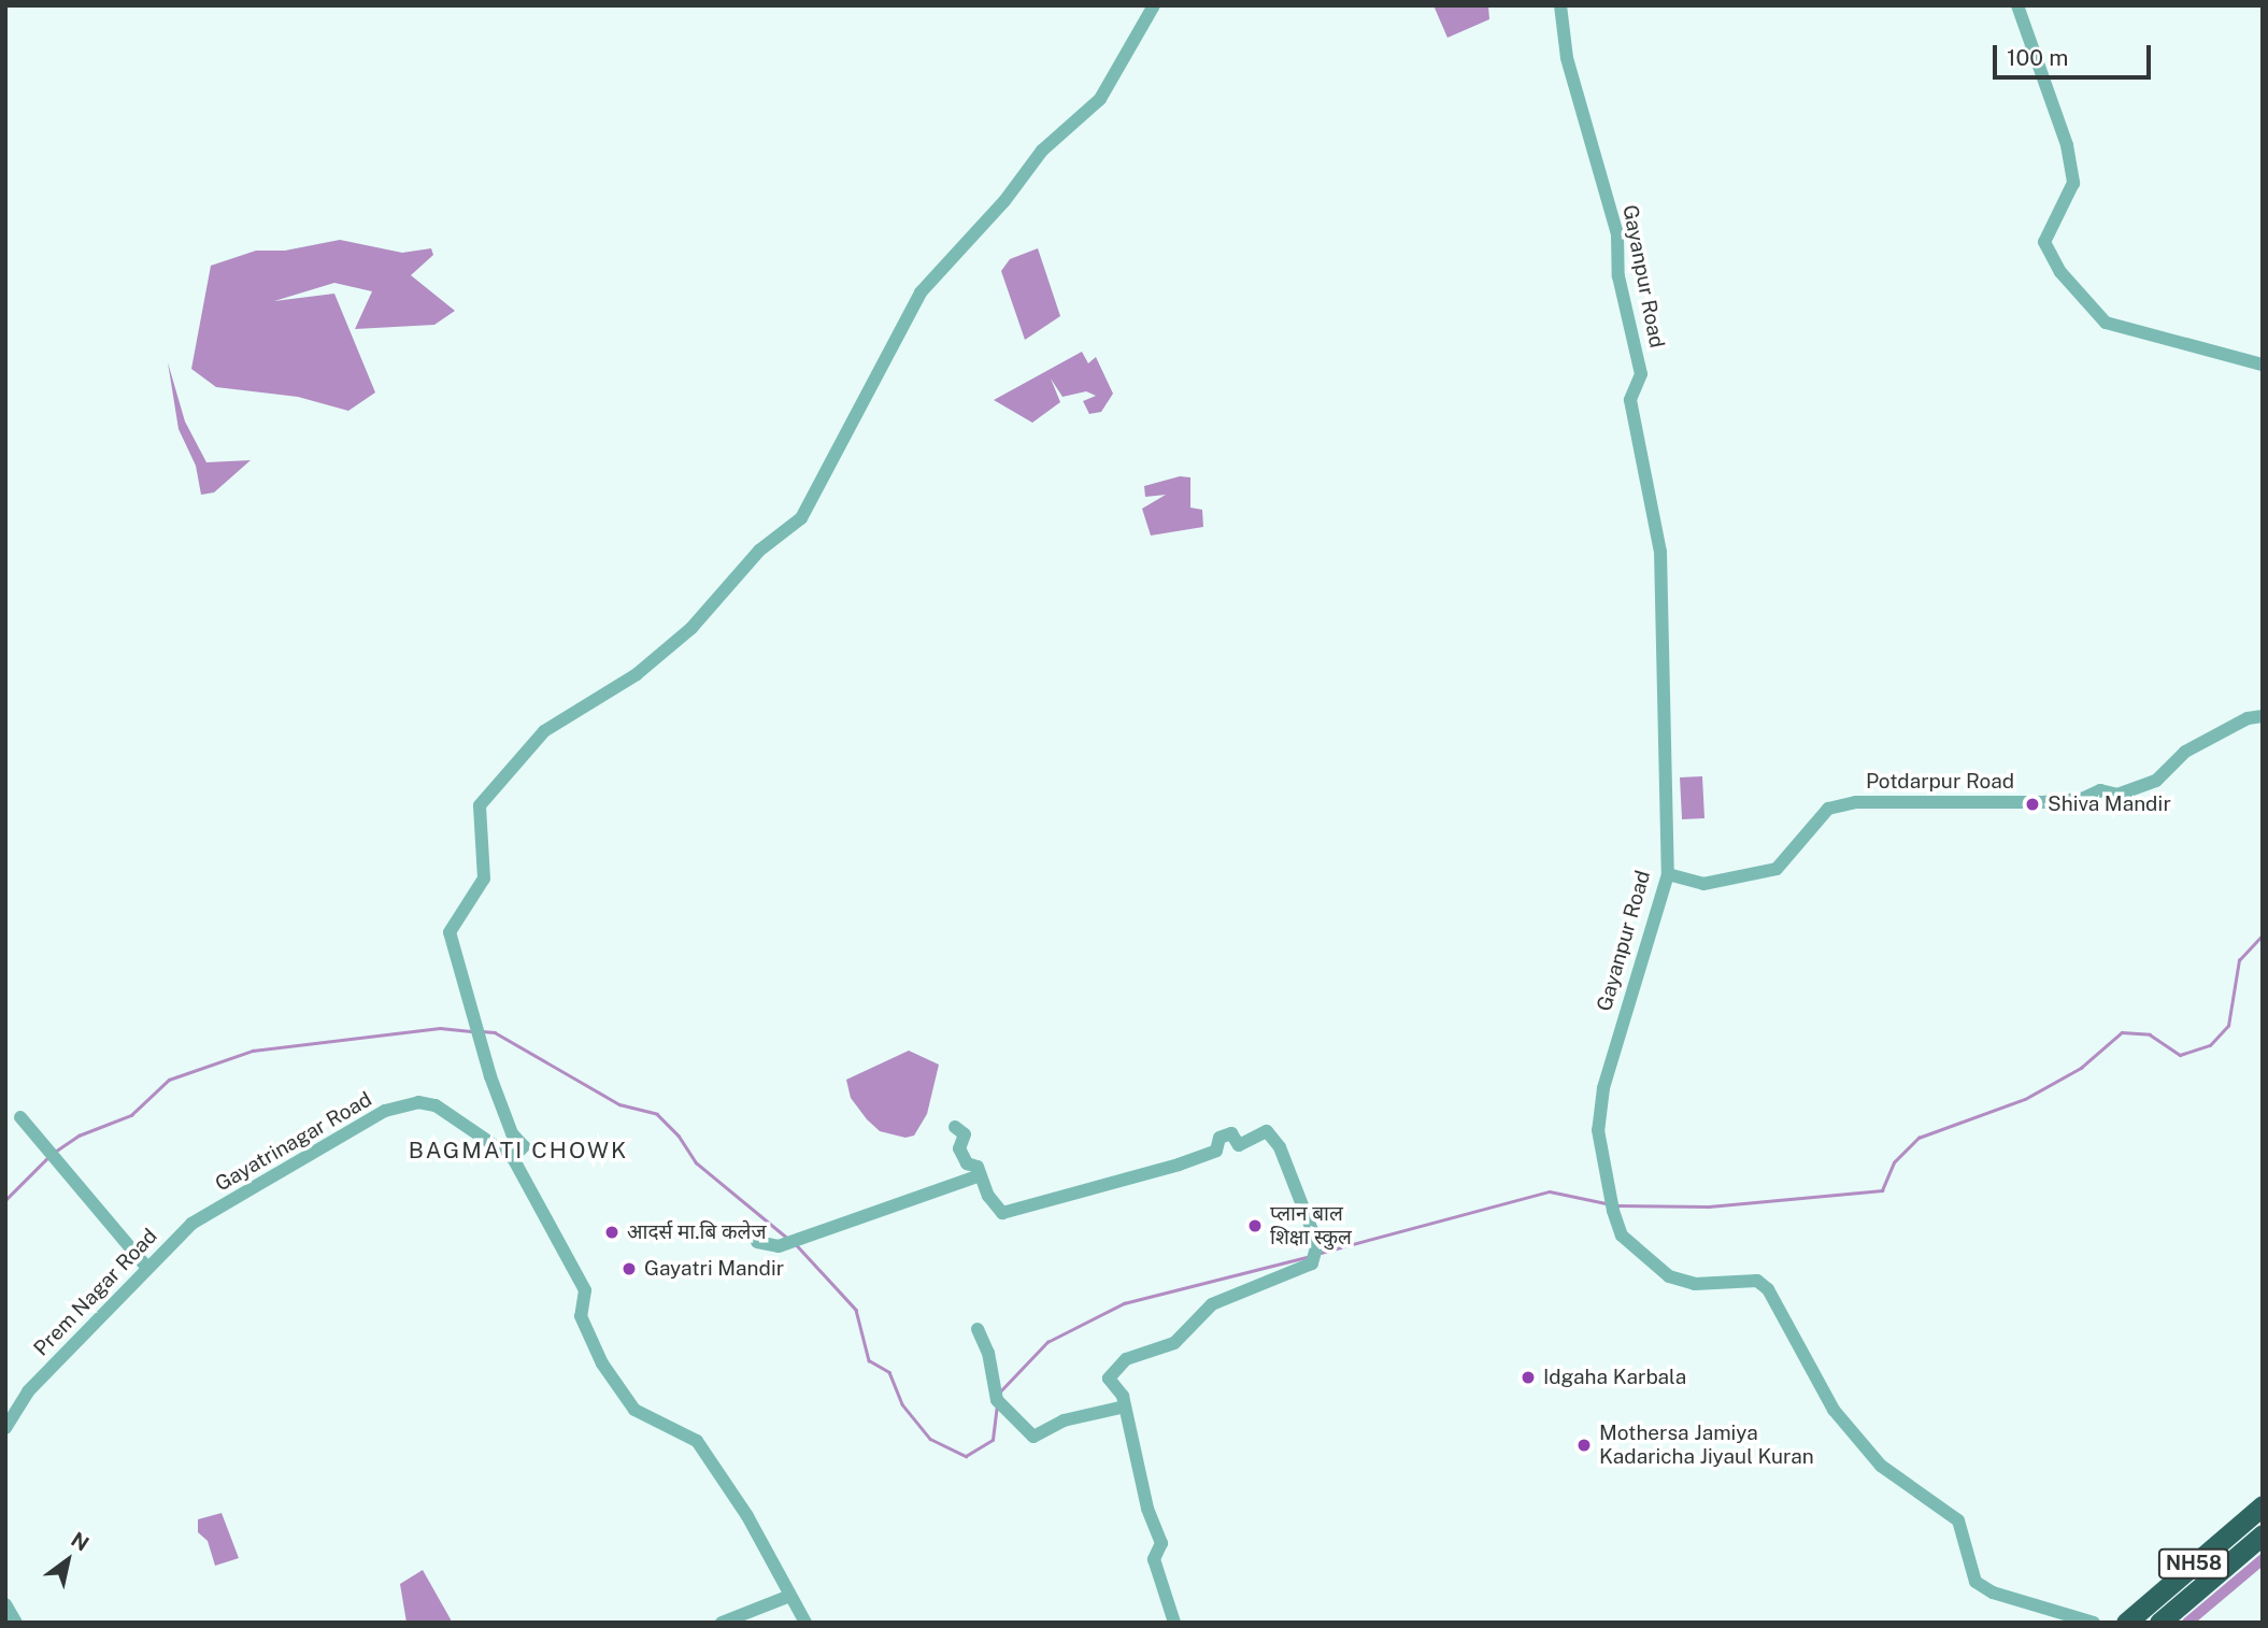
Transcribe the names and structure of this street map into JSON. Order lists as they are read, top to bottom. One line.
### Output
{"streets":{"highway":["NH58"],"street":["Gayanpur Road","Potdarpur Road","Gayatrinagar Road","Prem Nagar Road"]},"crossings":[["Gayanpur Road","Potdarpur Road"],["Gayatrinagar Road","Prem Nagar Road"]],"districts":["BAGMATI CHOWK"],"places":["Shiva Mandir","प्लान बाल शिक्षा स्कुल","आदर्स मा.बि कलेज","Gayatri Mandir","Idgaha Karbala","Mothersa Jamiya Kadaricha Jiyaul Kuran"],"scale_bar":"100 m","north":"top right"}
